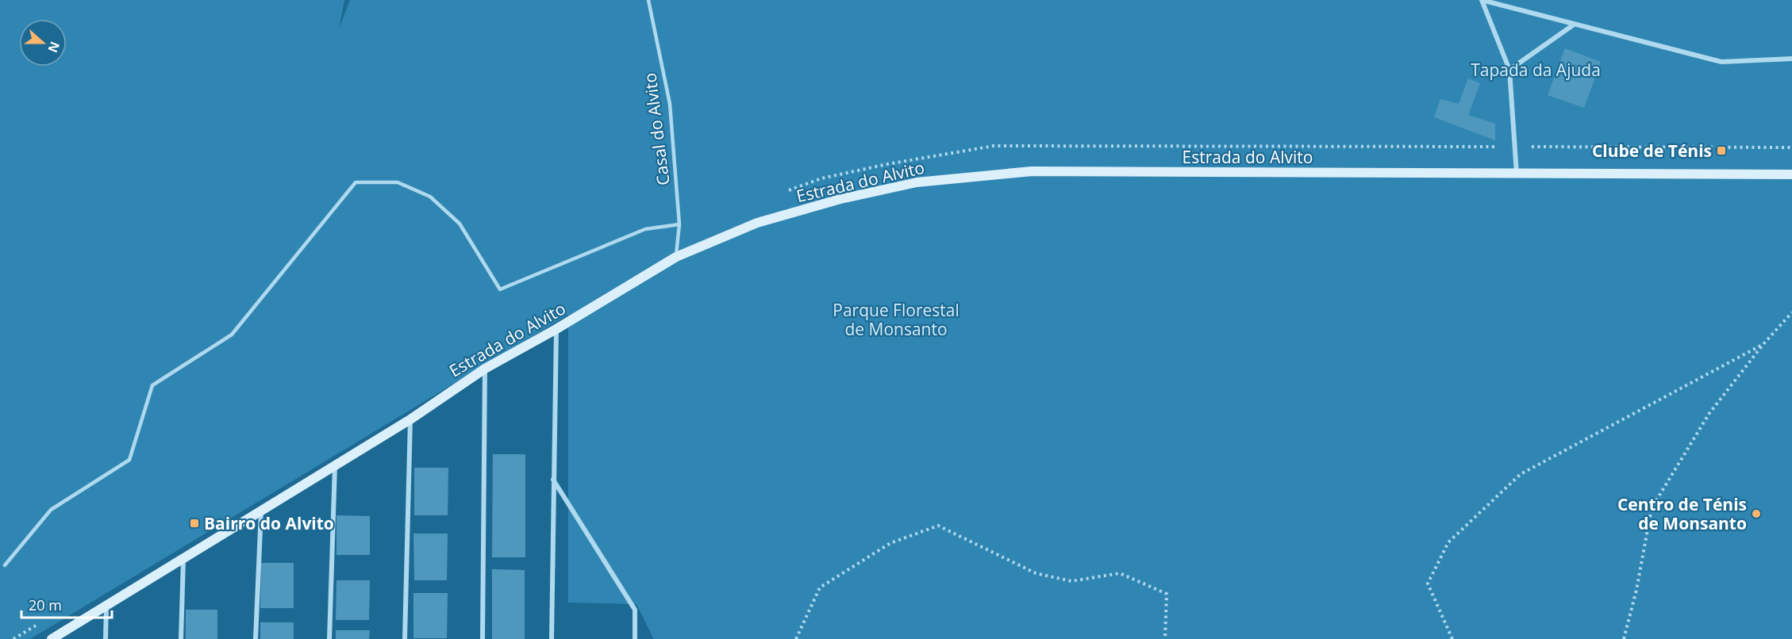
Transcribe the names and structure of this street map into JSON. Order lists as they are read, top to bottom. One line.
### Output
{"streets":{"street":["Estrada do Alvito"],"lane":["Casal do Alvito"]},"crossings":[["Casal do Alvito","Estrada do Alvito"]],"parks":["Tapada da Ajuda","Parque Florestal de Monsanto"],"places":{"transit":["Clube de Ténis","Bairro do Alvito"],"other":["Centro de Ténis de Monsanto"]},"scale_bar":"20 m","north":"right"}
